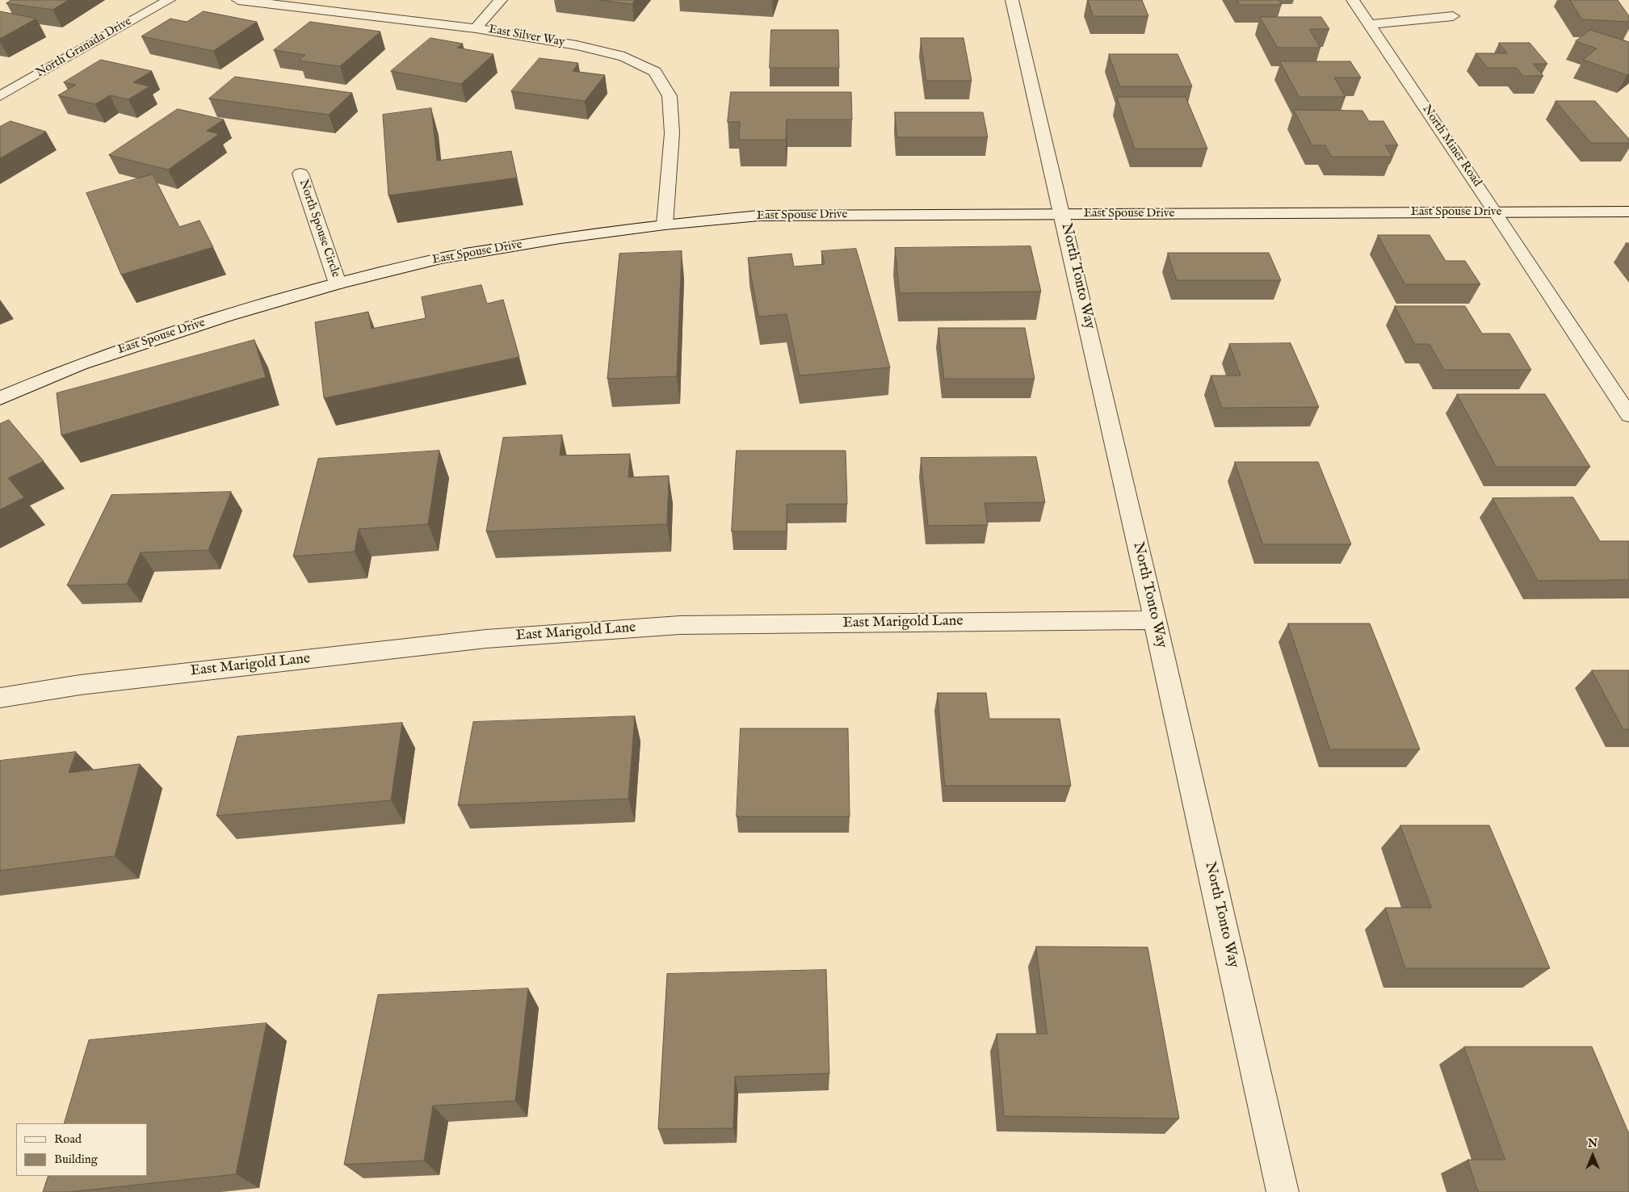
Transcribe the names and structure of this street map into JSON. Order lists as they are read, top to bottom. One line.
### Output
{"streets":{"street":["East Silver Way","North Granada Drive","North Miner Road","East Spouse Drive","North Spouse Circle","North Tonto Way","East Marigold Lane"]},"crossings":[["East Silver Way","East Spouse Drive"],["North Miner Road","East Spouse Drive"],["East Spouse Drive","North Spouse Circle"],["East Spouse Drive","North Tonto Way"],["North Tonto Way","East Marigold Lane"]],"legend":["Road","Building"],"north":"top"}
